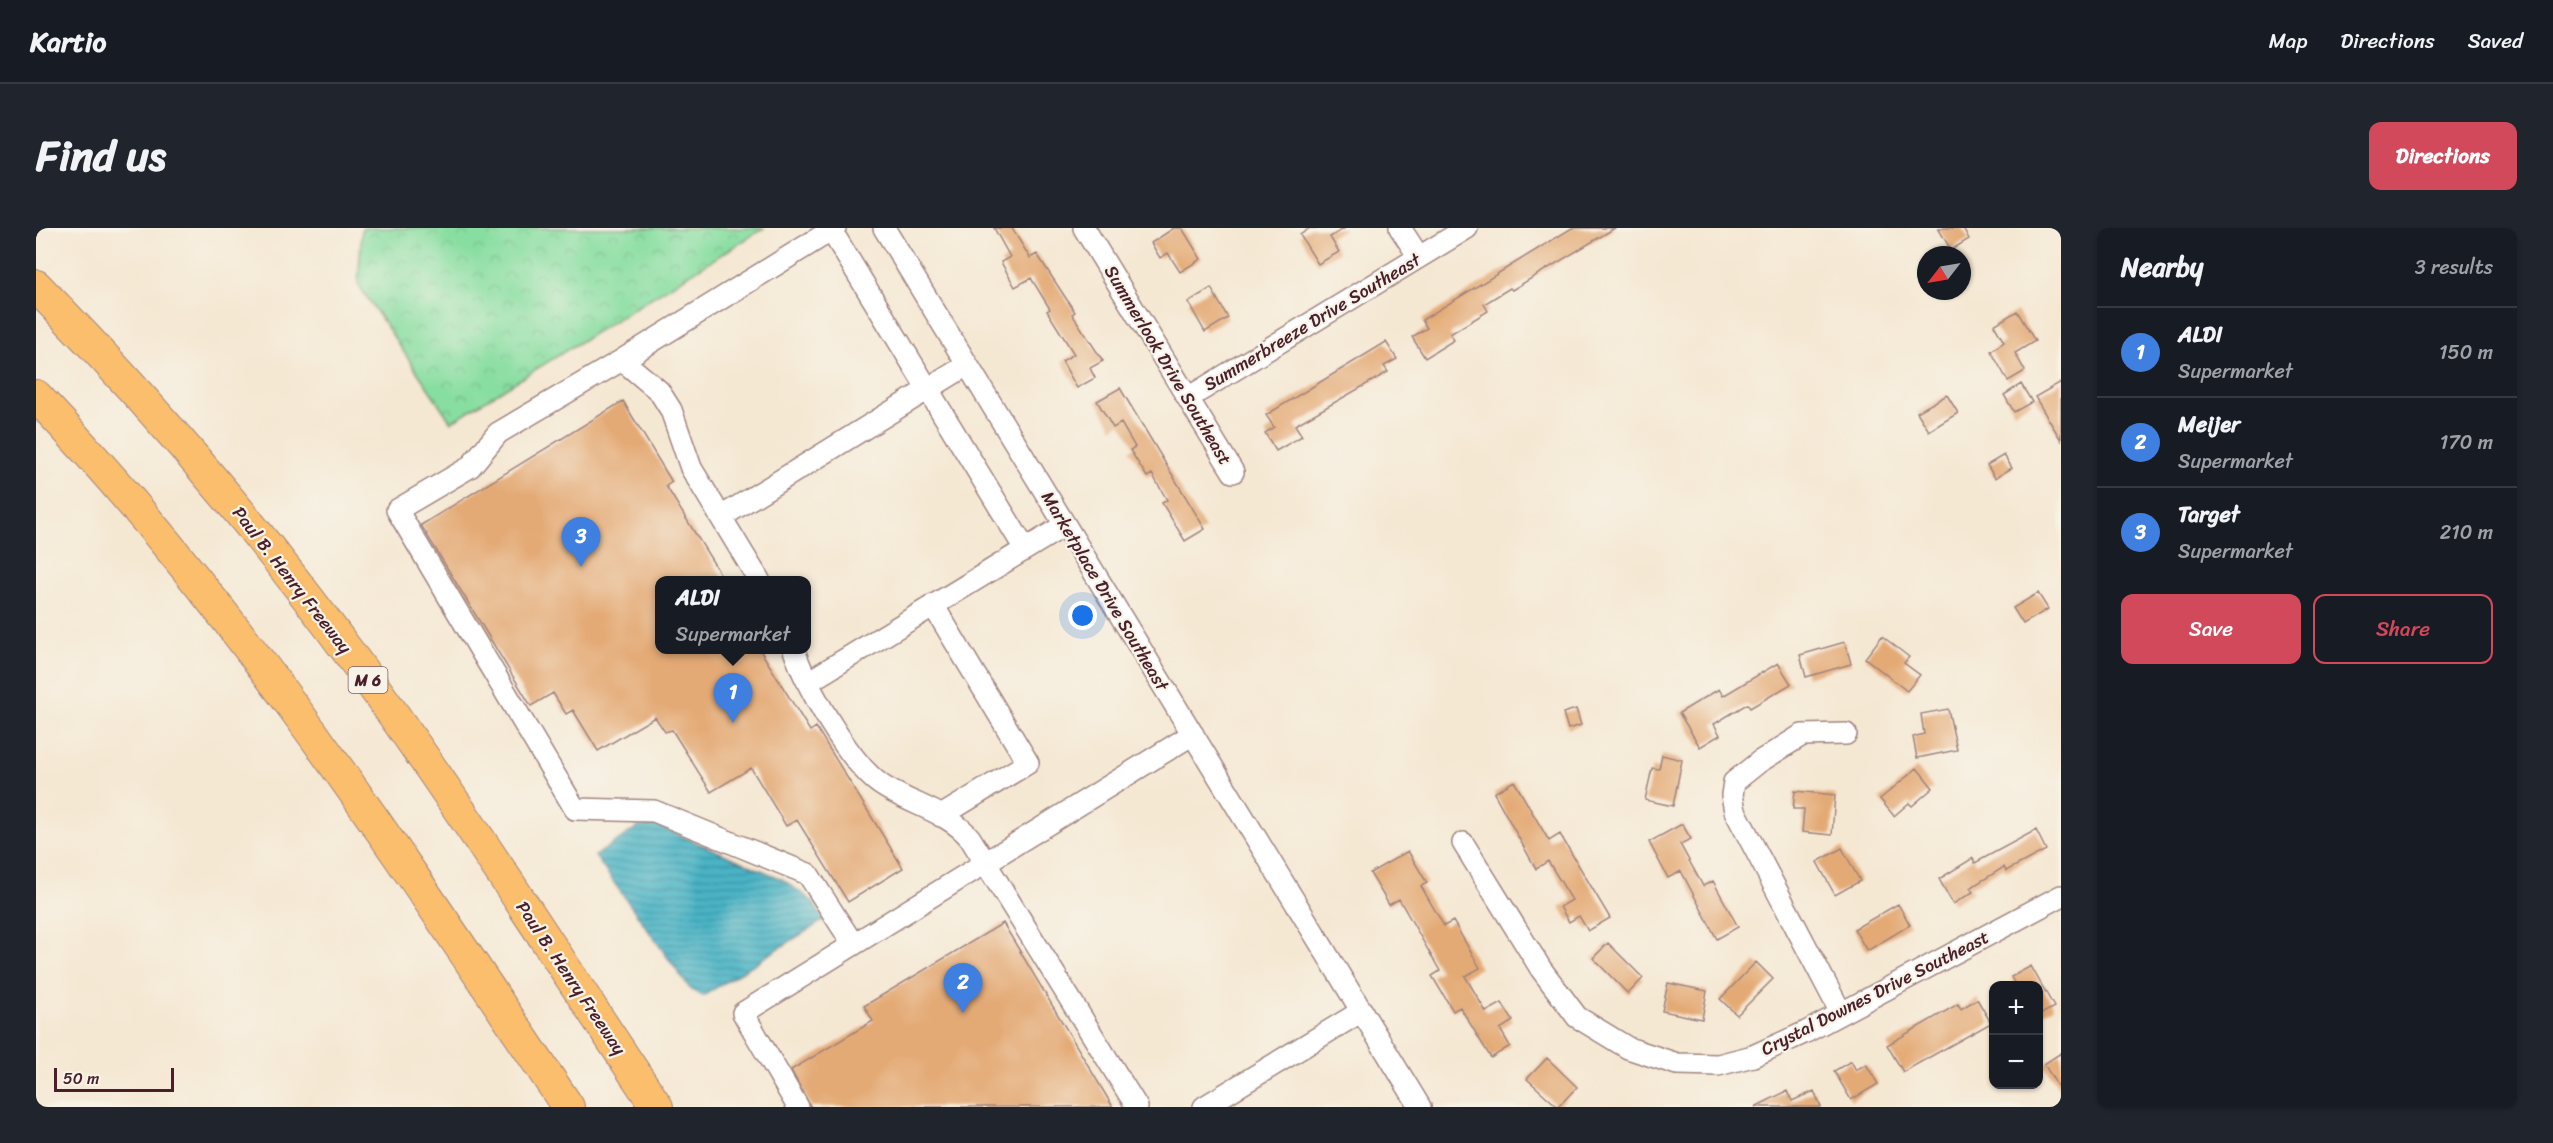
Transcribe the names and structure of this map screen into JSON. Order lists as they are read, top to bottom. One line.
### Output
{"streets":{"highway":["Paul B. Henry Freeway","M 6"],"street":["Summerbreeze Drive Southeast","Summerlook Drive Southeast","Marketplace Drive Southeast","Crystal Downes Drive Southeast"]},"crossings":[["Summerbreeze Drive Southeast","Summerlook Drive Southeast"]],"scale_bar":"50 m","north":"bottom left","page":{"header":"Kartio","nav":["Map","Directions","Saved"],"title":"Find us","buttons":["Directions",["Save","Share"]],"heading":["Nearby","3 results"],"list":[{"mark":"1","name":"ALDI","note":"Supermarket","value":"150 m"},{"mark":"2","name":"Meijer","note":"Supermarket","value":"170 m"},{"mark":"3","name":"Target","note":"Supermarket","value":"210 m"}],"pins":["3","1","2"],"popup":["ALDI","Supermarket"],"map_buttons":["+","−"],"scale":"50 m"}}
